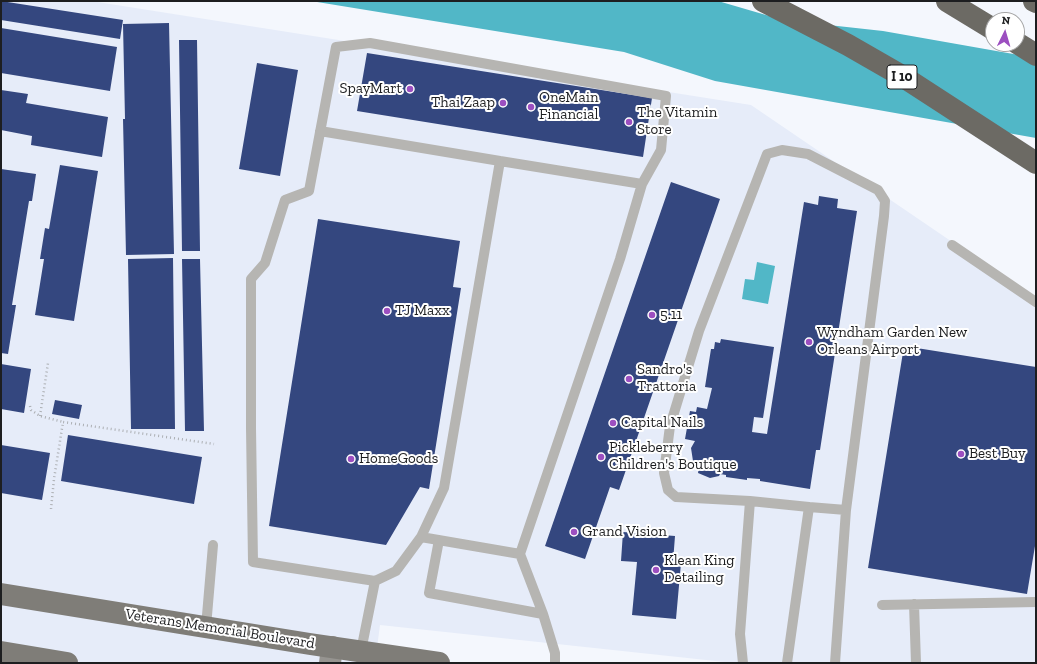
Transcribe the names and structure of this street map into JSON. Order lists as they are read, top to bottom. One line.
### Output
{"streets":{"highway":["I 10"],"main road":["Veterans Memorial Boulevard"]},"places":["SpayMart","Thai Zaap","OneMain Financial","The Vitamin Store","TJ Maxx","5.11","Wyndham Garden New Orleans Airport","Sandro's Trattoria","Capital Nails","Best Buy","Pickleberry Children's Boutique","HomeGoods","Grand Vision","Klean King Detailing"],"north":"top"}
